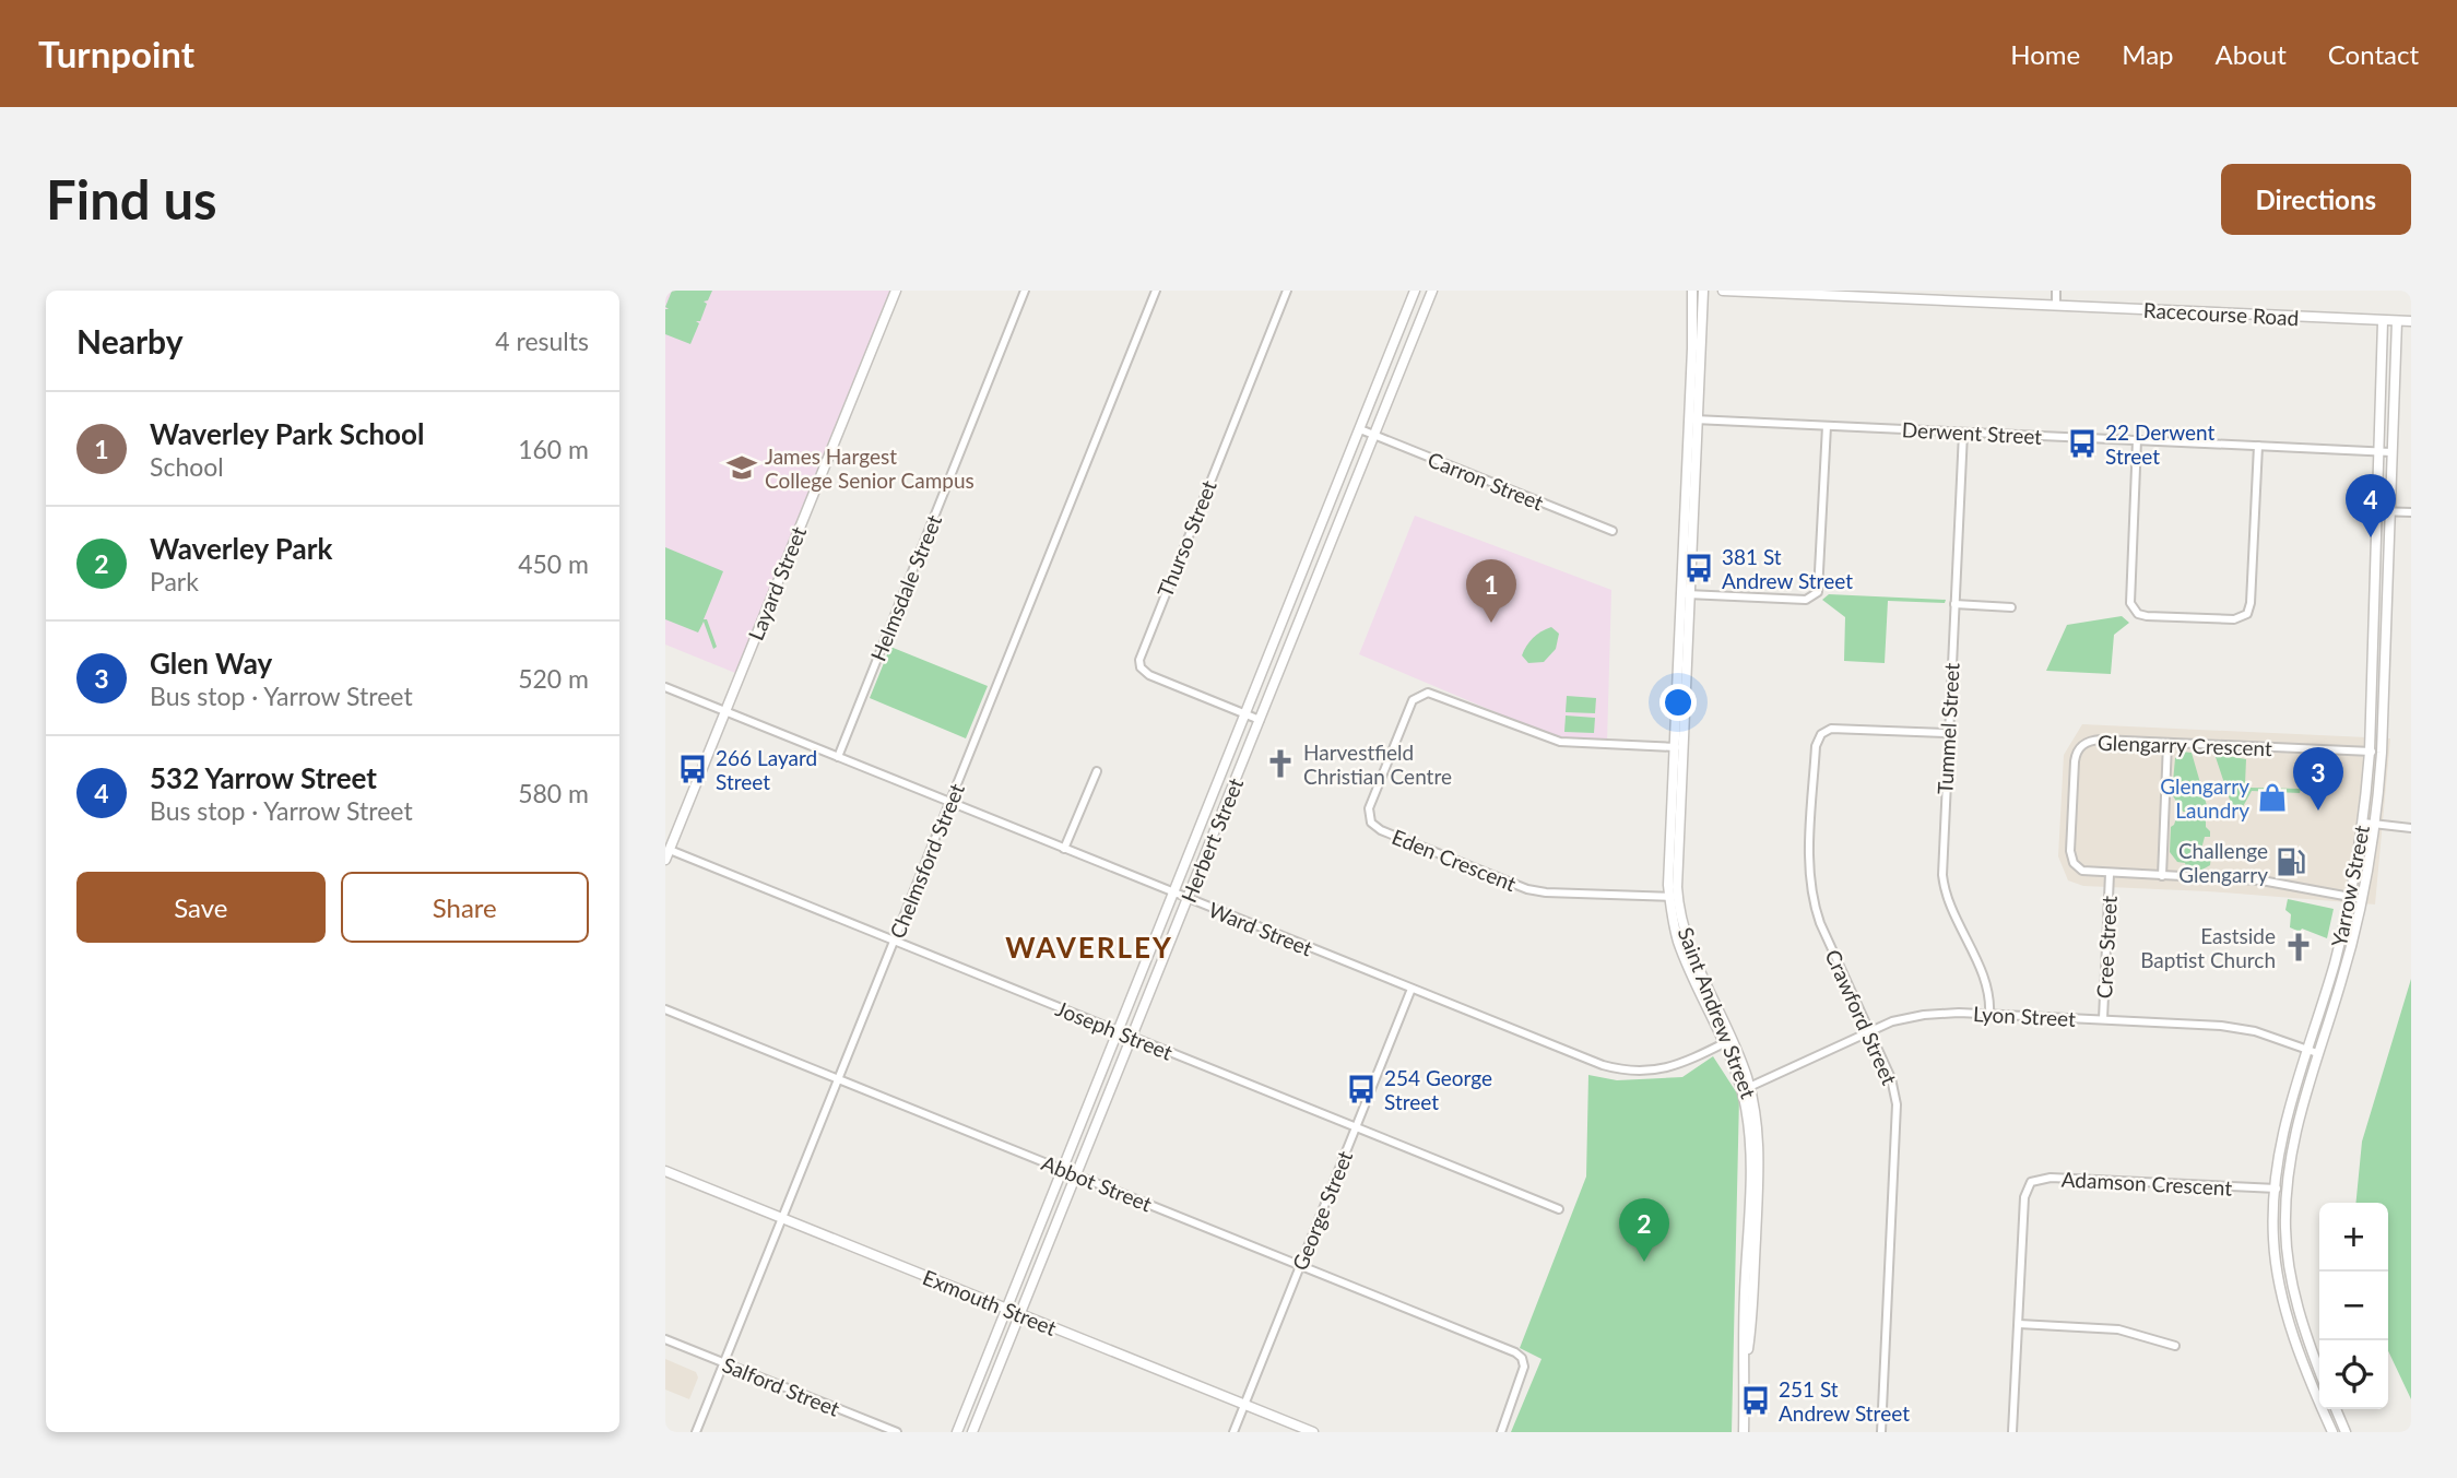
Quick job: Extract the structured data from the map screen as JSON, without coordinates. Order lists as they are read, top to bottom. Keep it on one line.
{"streets":{"street":["Racecourse Road","Derwent Street","Carron Street","Thurso Street","Layard Street","Helmsdale Street","Tummel Street","Glengarry Crescent","Herbert Street","Eden Crescent","Chelmsford Street","Yarrow Street","Ward Street","Cree Street","Saint Andrew Street","Lyon Street","Crawford Street","Joseph Street","Abbot Street","Adamson Crescent","George Street","Exmouth Street","Salford Street"]},"crossings":[["Racecourse Road","Yarrow Street"],["Derwent Street","Tummel Street"],["Derwent Street","Yarrow Street"],["Derwent Street","Saint Andrew Street"],["Carron Street","Herbert Street"],["Thurso Street","Herbert Street"],["Layard Street","Ward Street"],["Layard Street","Joseph Street"],["Helmsdale Street","Ward Street"],["Tummel Street","Lyon Street"],["Tummel Street","Crawford Street"],["Glengarry Crescent","Yarrow Street"],["Glengarry Crescent","Cree Street"],["Herbert Street","Ward Street"],["Herbert Street","Joseph Street"],["Herbert Street","Abbot Street"],["Herbert Street","Exmouth Street"],["Eden Crescent","Saint Andrew Street"],["Chelmsford Street","Ward Street"],["Chelmsford Street","Joseph Street"],["Chelmsford Street","Abbot Street"],["Chelmsford Street","Exmouth Street"],["Chelmsford Street","Salford Street"],["Yarrow Street","Lyon Street"],["Yarrow Street","Adamson Crescent"],["Ward Street","Saint Andrew Street"],["Ward Street","George Street"],["Cree Street","Lyon Street"],["Saint Andrew Street","Lyon Street"],["Lyon Street","Crawford Street"],["Joseph Street","George Street"],["Abbot Street","George Street"],["George Street","Exmouth Street"]],"districts":["WAVERLEY"],"places":{"bus stop":["22 Derwent Street","381 St Andrew Street","266 Layard Street","254 George Street","251 St Andrew Street"],"school or university":["James Hargest College Senior Campus"],"church":["Harvestfield Christian Centre","Eastside Baptist Church"],"shop":["Glengarry Laundry"],"fuel station":["Challenge Glengarry"]},"page":{"header":"Turnpoint","nav":["Home","Map","About","Contact"],"buttons":["Directions",["Save","Share"]],"title":"Find us","heading":["Nearby","4 results"],"list":[{"mark":"1","name":"Waverley Park School","note":"School","value":"160 m"},{"mark":"2","name":"Waverley Park","note":"Park","value":"450 m"},{"mark":"3","name":"Glen Way","note":"Bus stop · Yarrow Street","value":"520 m"},{"mark":"4","name":"532 Yarrow Street","note":"Bus stop · Yarrow Street","value":"580 m"}],"pins":["4","1","3","2"],"map_buttons":["+","−"]}}
